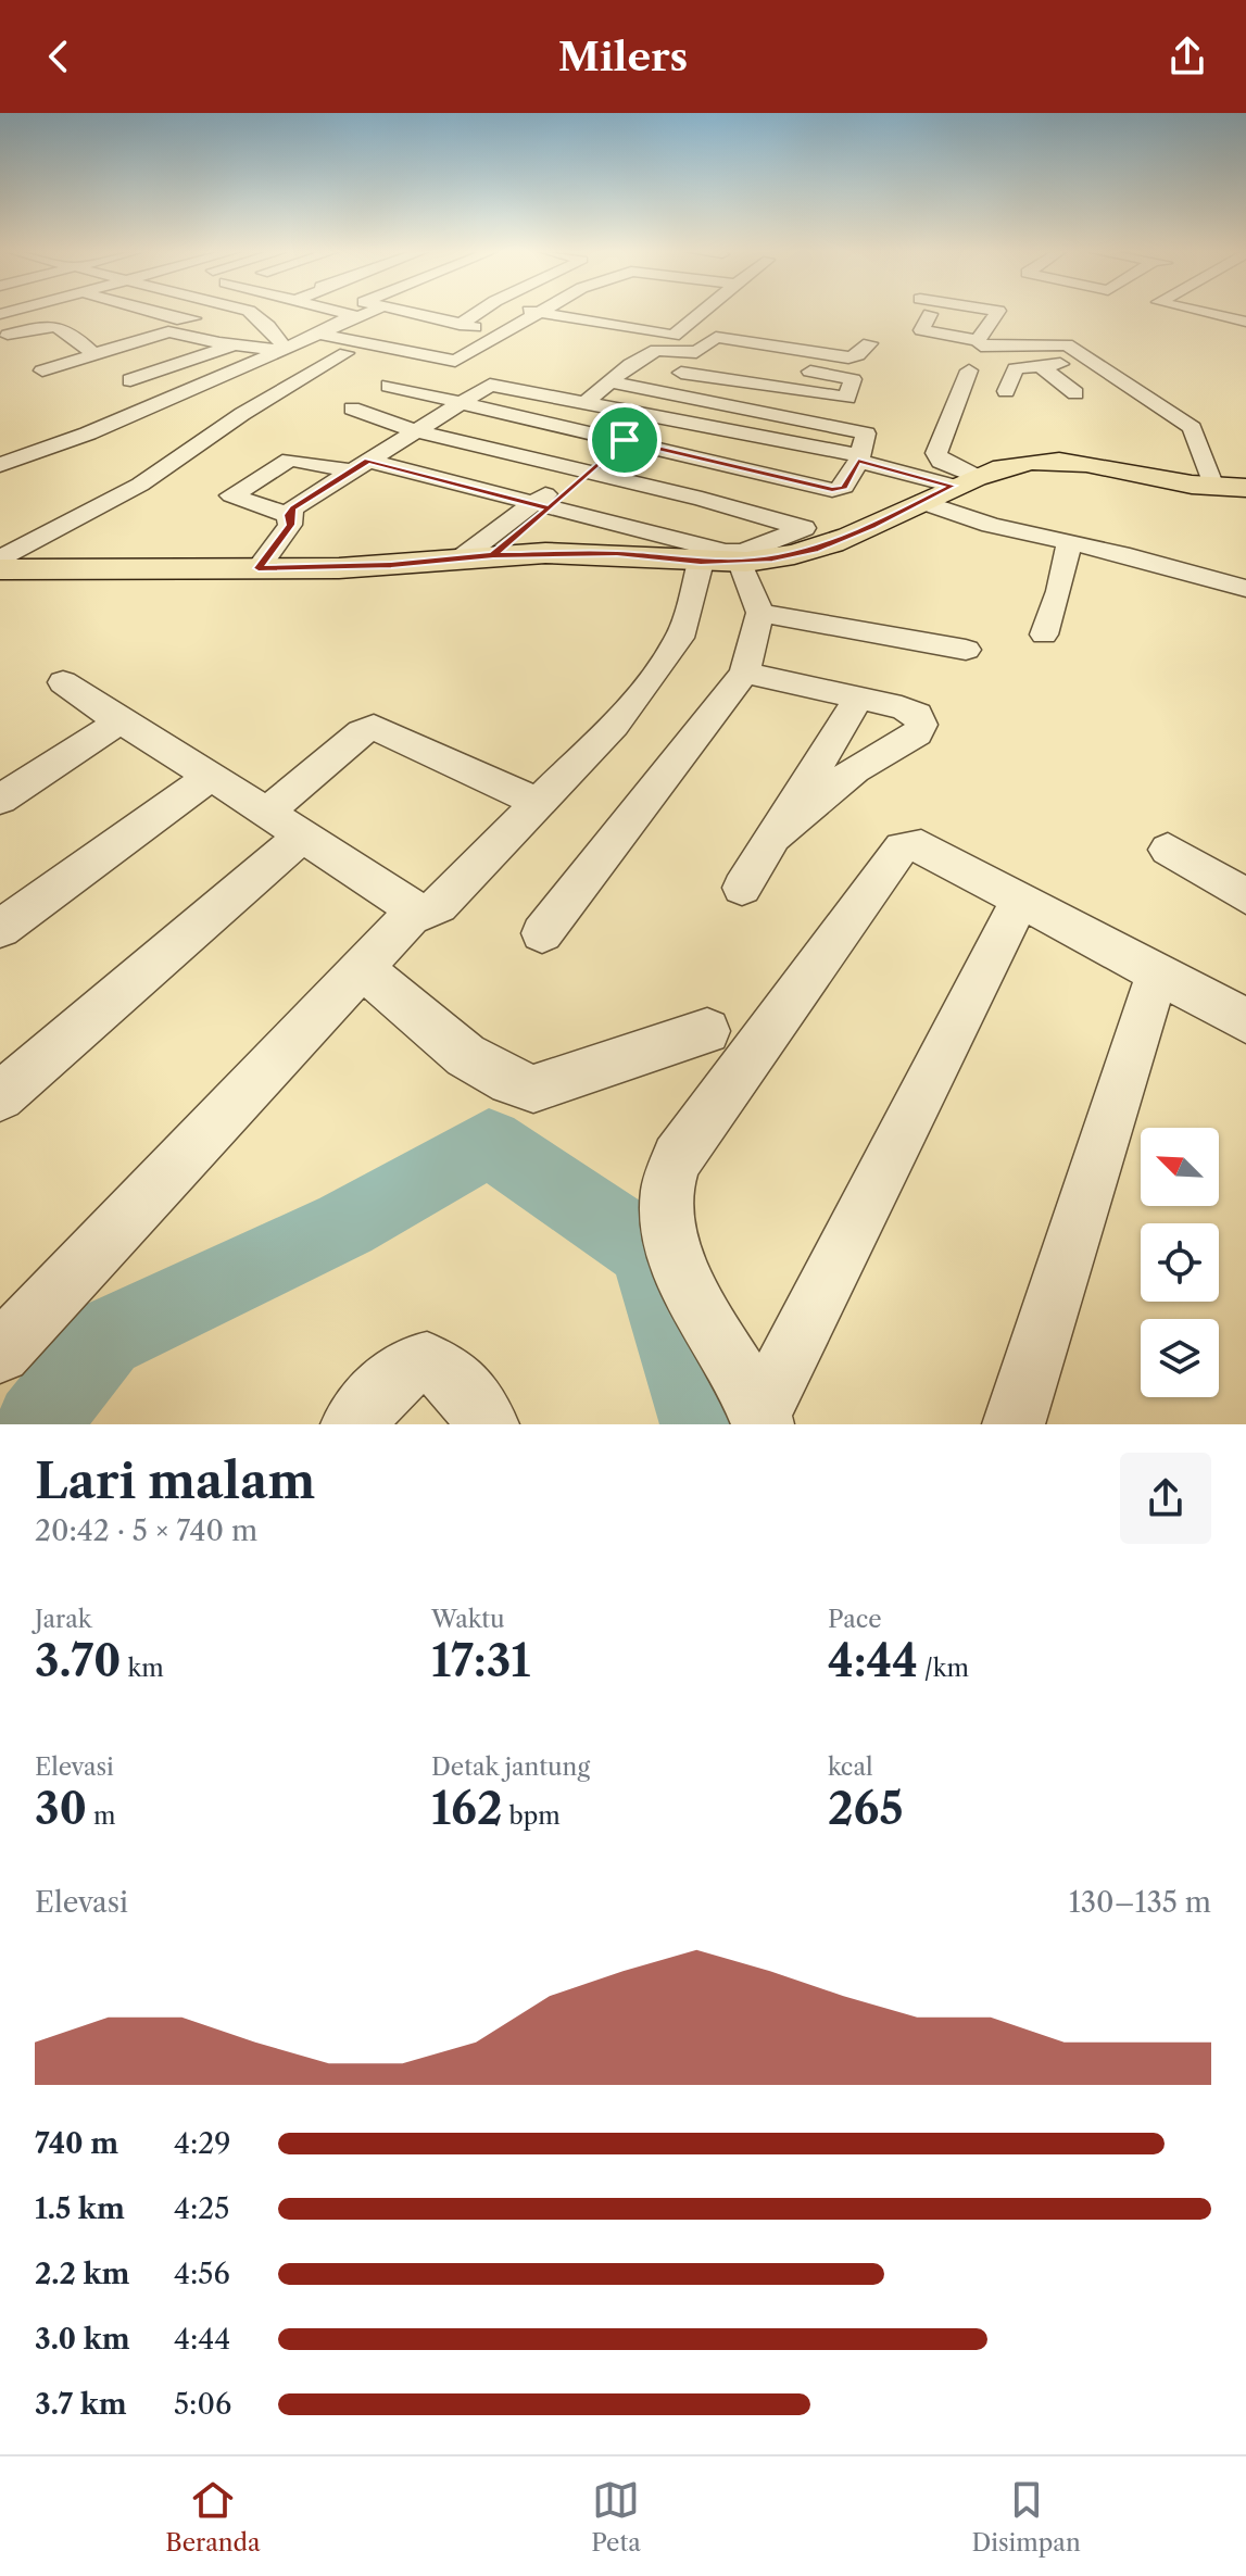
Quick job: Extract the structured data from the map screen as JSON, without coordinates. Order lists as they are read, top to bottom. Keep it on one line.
{"north":"top left","page":{"header":"Milers","heading":["Lari malam","20:42 · 5 × 740 m"],"stats":[["Jarak","3.70 km"],["Waktu","17:31"],["Pace","4:44 /km"],["Elevasi","30 m"],["Detak jantung","162 bpm"],["kcal","265"]],"chart":["Elevasi","130–135 m"],"list":[{"name":"740 m","note":"4:29"},{"name":"1.5 km","note":"4:25"},{"name":"2.2 km","note":"4:56"},{"name":"3.0 km","note":"4:44"},{"name":"3.7 km","note":"5:06"}],"tabs":["Beranda","Peta","Disimpan"]}}
